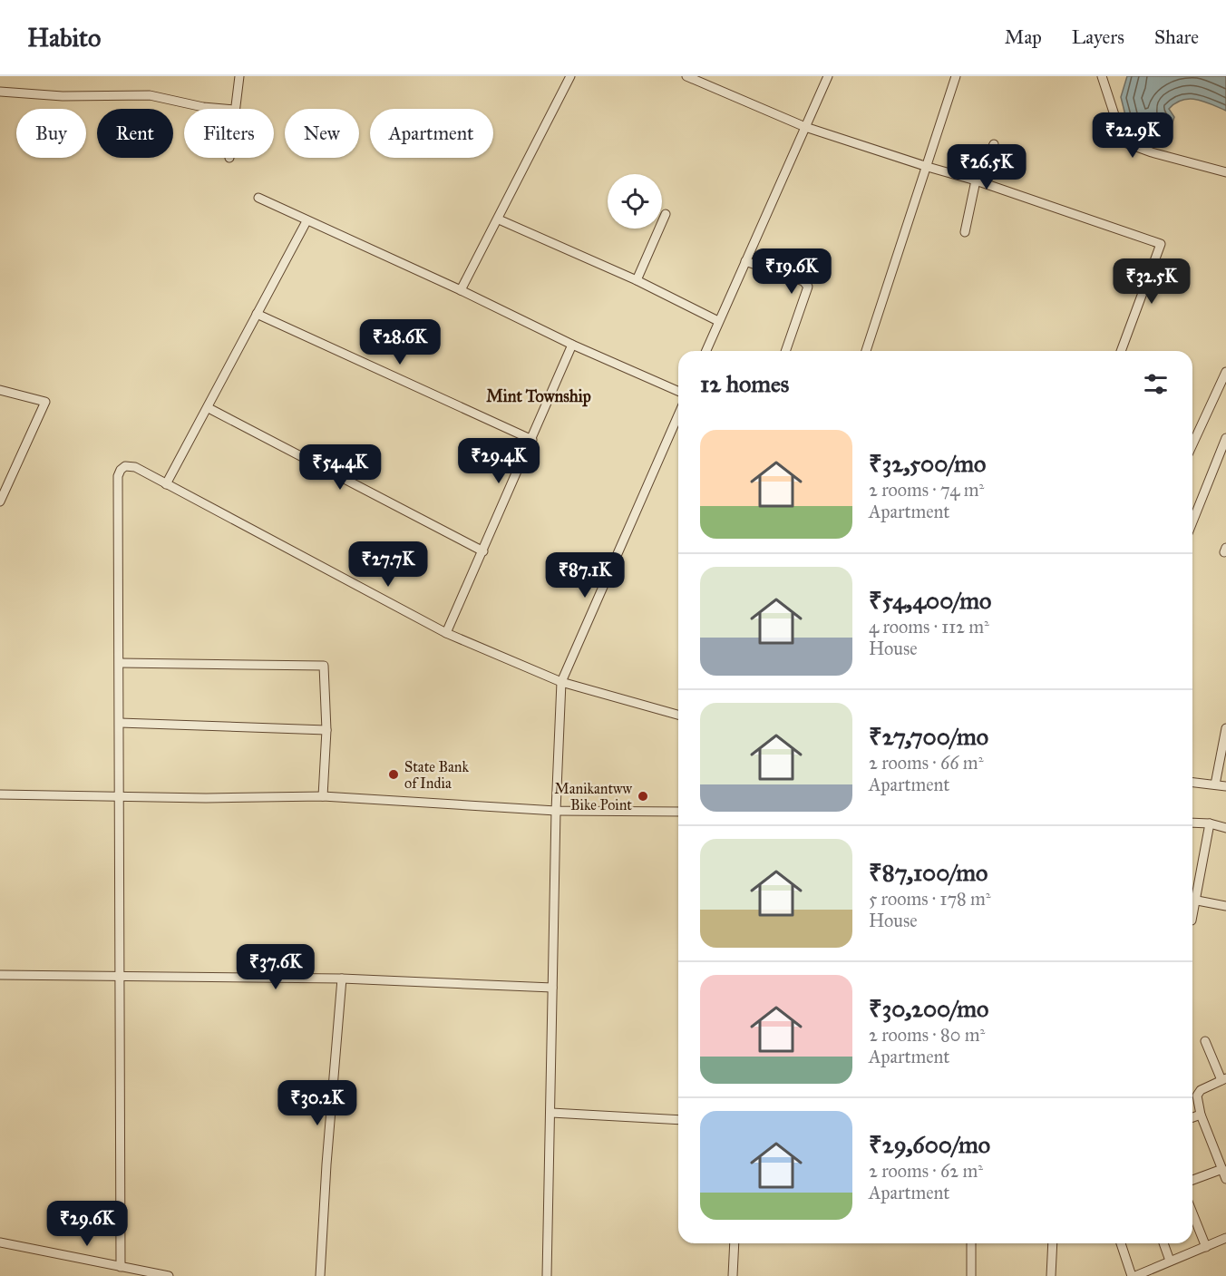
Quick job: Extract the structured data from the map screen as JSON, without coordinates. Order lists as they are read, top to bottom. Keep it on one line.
{"districts":["Mint Township"],"places":["State Bank of India","Manikantww Bike Point"],"page":{"header":"Habito","nav":["Map","Layers","Share"],"chip":["Buy","Rent","Filters","New","Apartment"],"price":["₹22.9K","₹26.5K","₹19.6K","₹32.5K","₹28.6K","₹29.4K","₹54.4K","₹27.7K","₹87.1K","₹37.6K","₹30.2K","₹29.6K"],"heading":"12 homes","list":[{"name":"₹32,500/mo","note":"2 rooms · 74 m² · Apartment"},{"name":"₹54,400/mo","note":"4 rooms · 112 m² · House"},{"name":"₹27,700/mo","note":"2 rooms · 66 m² · Apartment"},{"name":"₹87,100/mo","note":"5 rooms · 178 m² · House"},{"name":"₹30,200/mo","note":"2 rooms · 80 m² · Apartment"},{"name":"₹29,600/mo","note":"2 rooms · 62 m² · Apartment"}]}}
